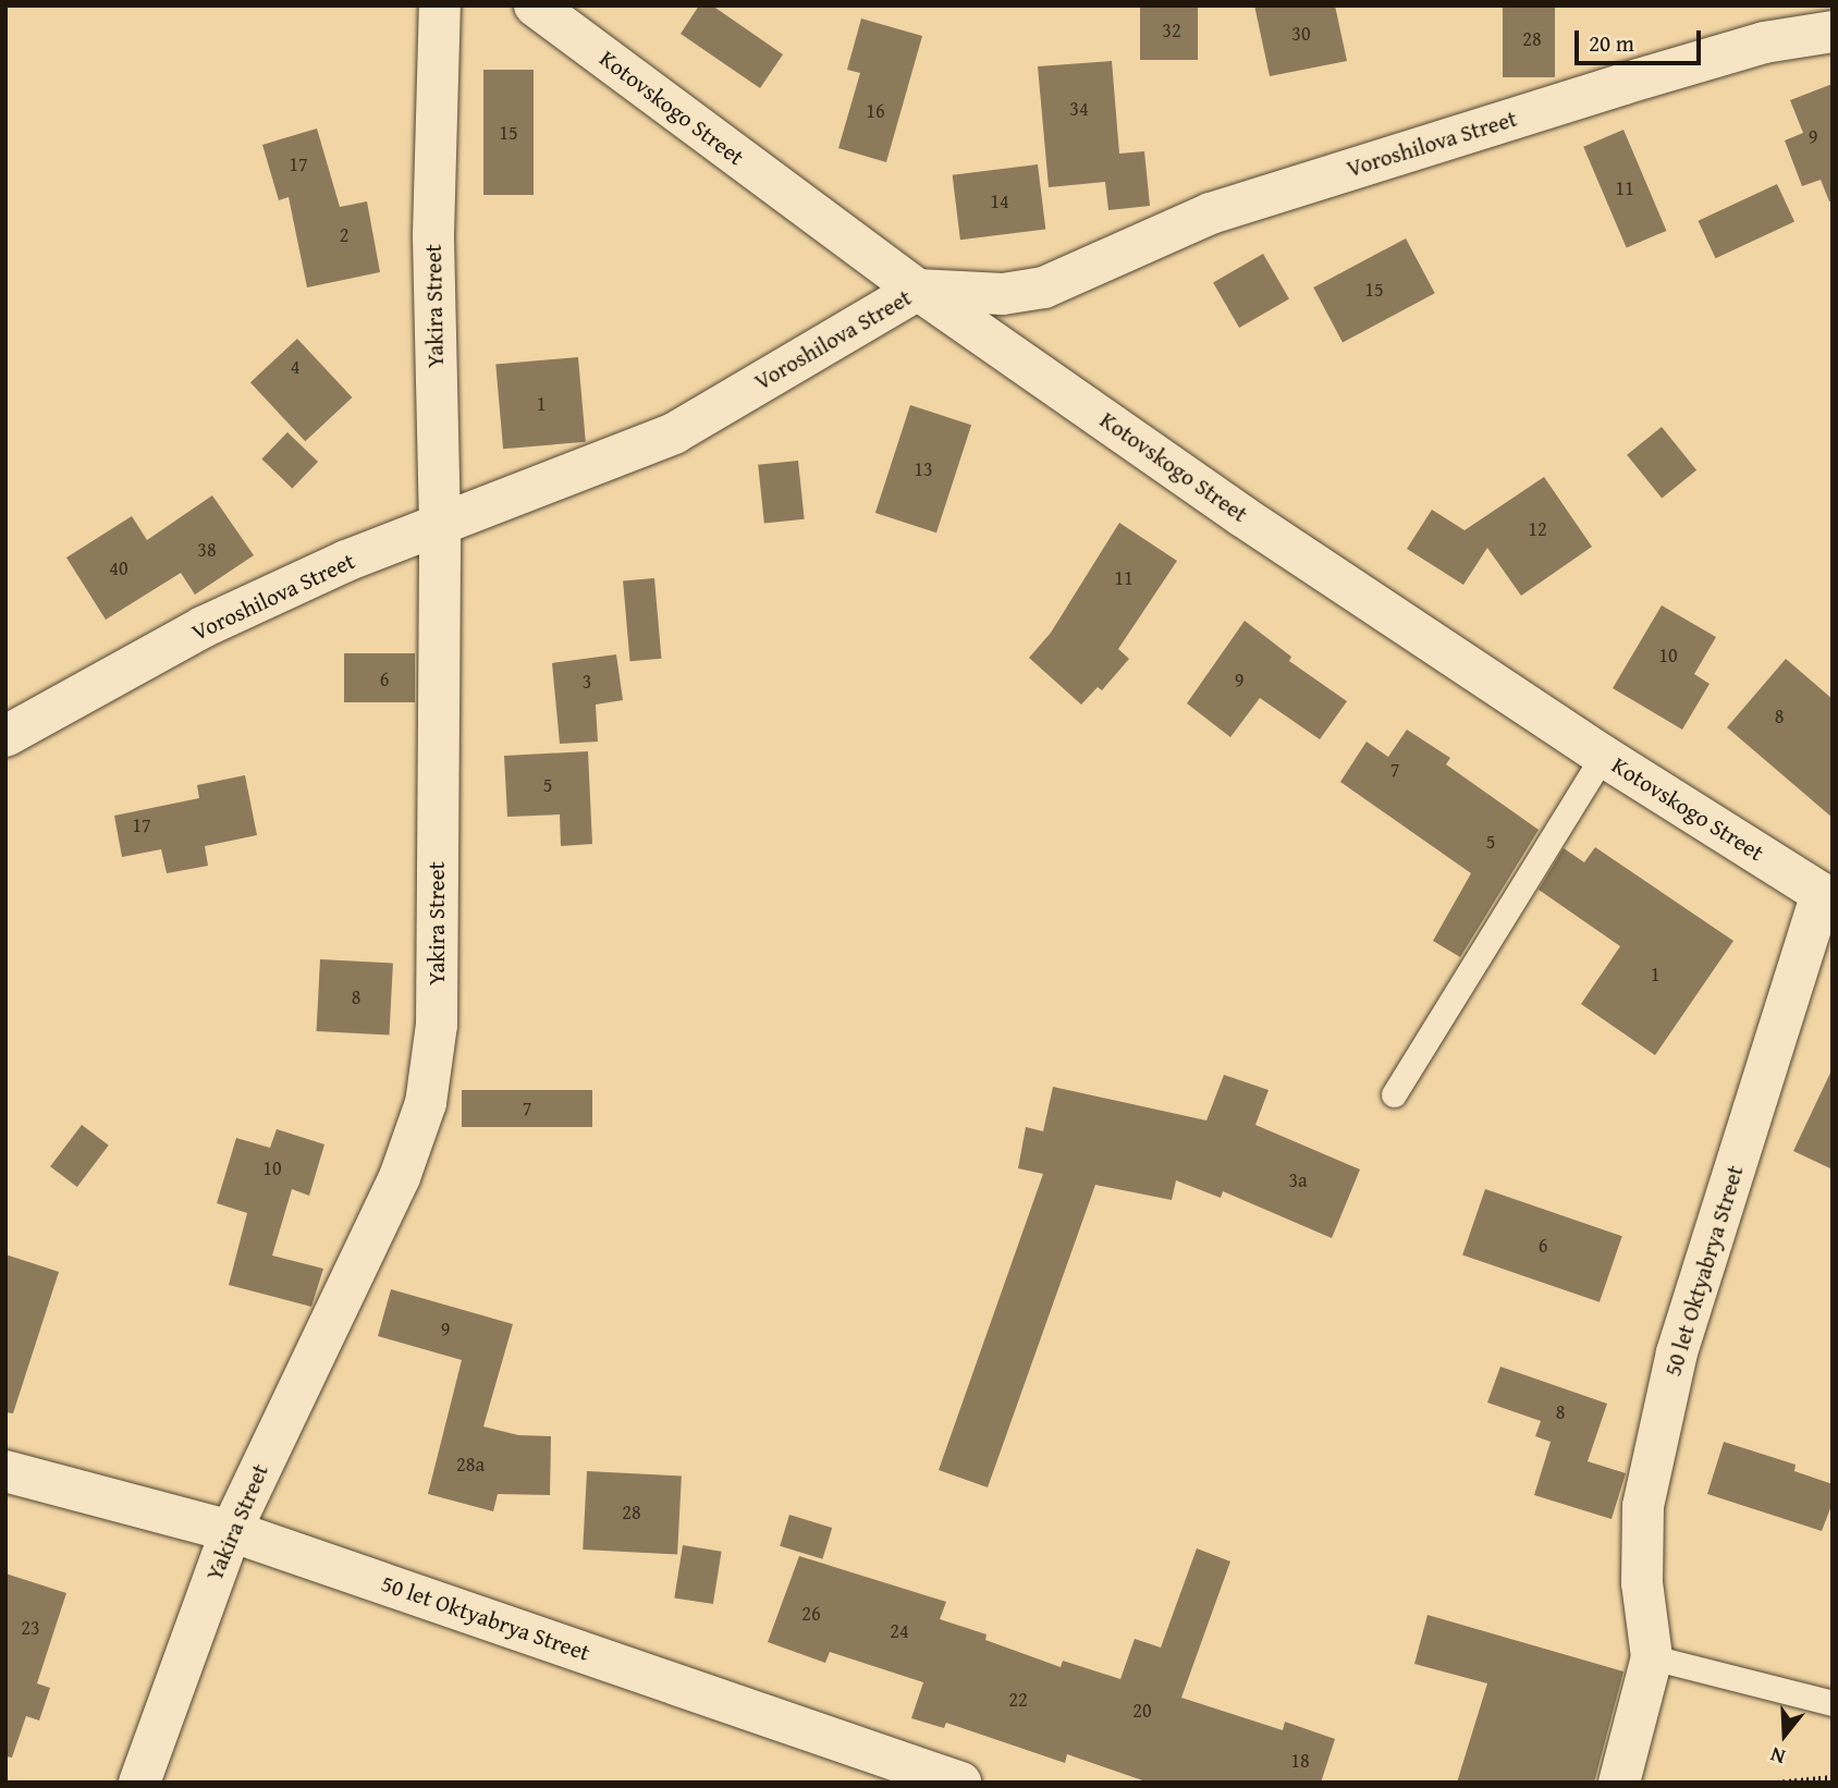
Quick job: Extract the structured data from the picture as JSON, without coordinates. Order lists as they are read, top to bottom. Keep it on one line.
{"streets":{"street":["Kotovskogo Street","Voroshilova Street","Yakira Street","50 let Oktyabrya Street"]},"crossings":[["Kotovskogo Street","Voroshilova Street"],["Kotovskogo Street","50 let Oktyabrya Street"],["Voroshilova Street","Yakira Street"],["Yakira Street","50 let Oktyabrya Street"]],"house_numbers":["32","30","28","34","16","15","9","17","11","14","2","15","4","1","13","12","38","40","11","10","6","9","3","8","7","5","17","5","1","8","7","10","3а","6","9","8","28а","28","26","23","24","22","20","18"],"scale_bar":"20 m","north":"bottom"}
